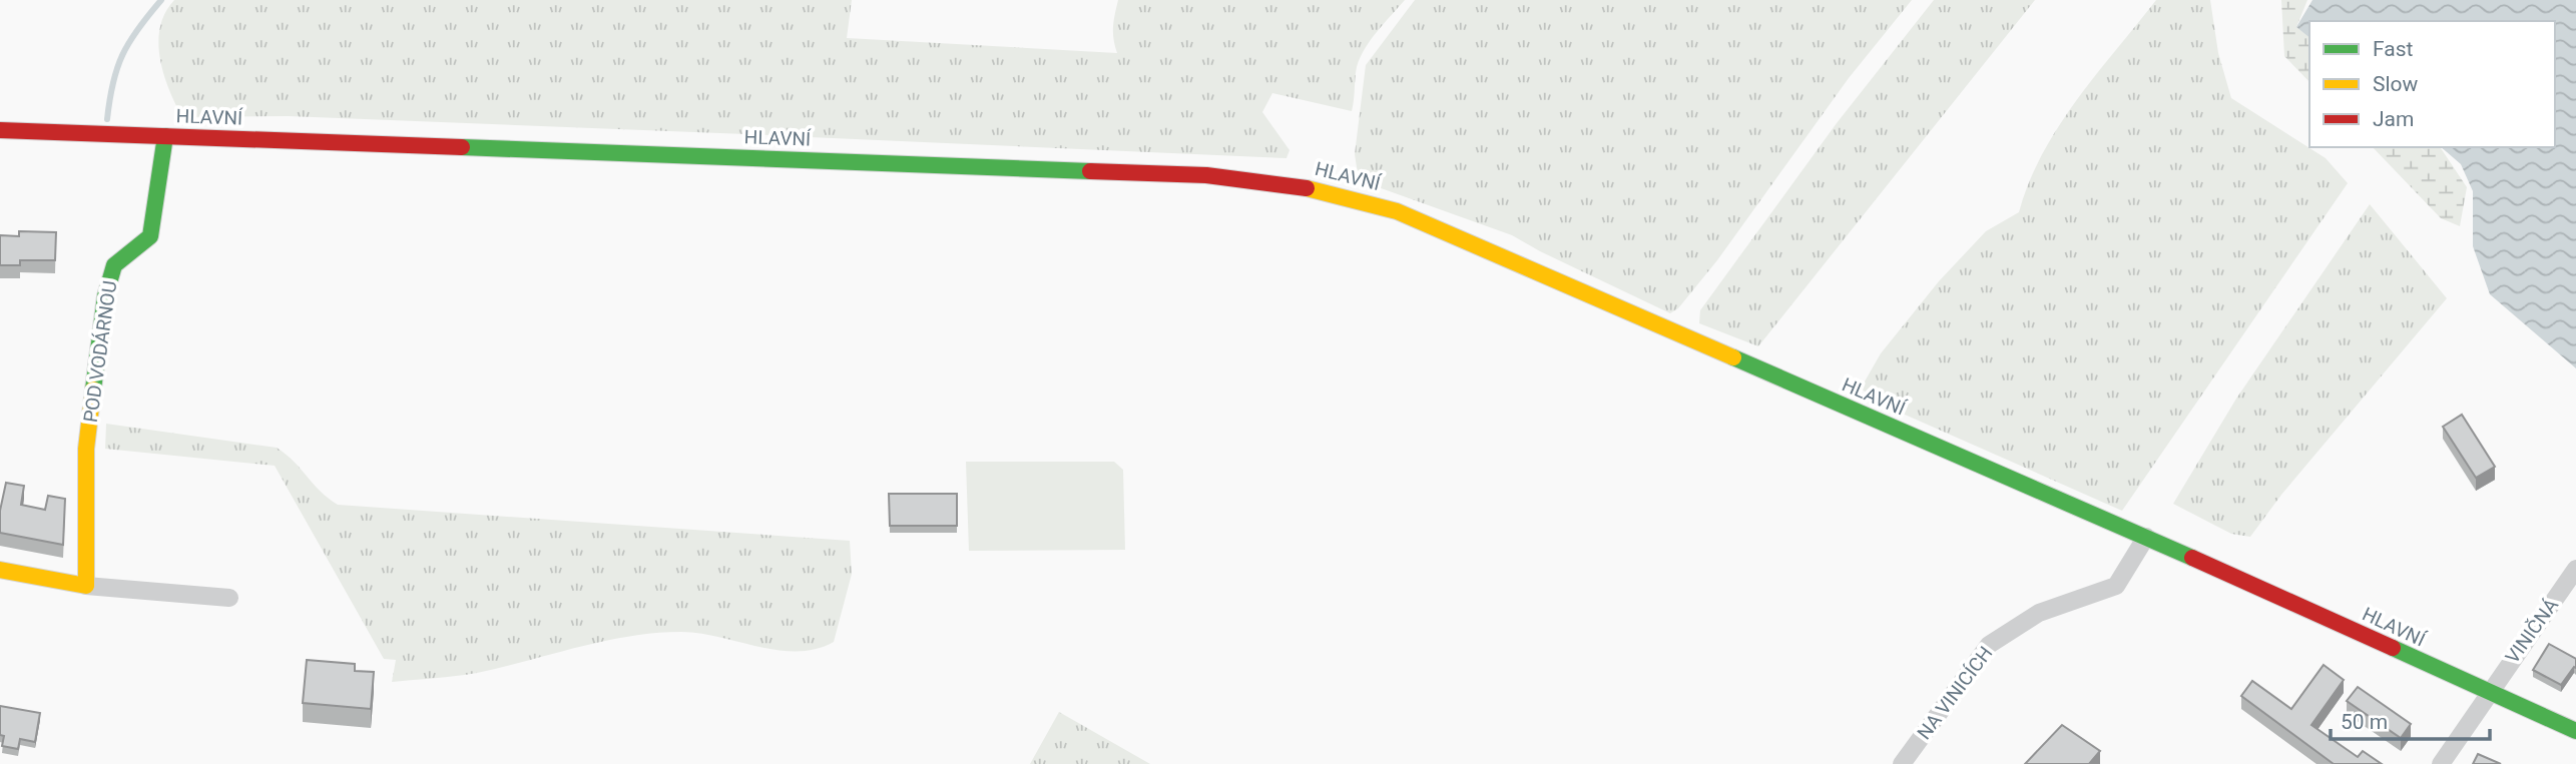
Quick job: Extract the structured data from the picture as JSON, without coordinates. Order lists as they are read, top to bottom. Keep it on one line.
{"streets":{"street":["HLAVNÍ","POD VODÁRNOU","VINIČNÁ","NA VINICÍCH"]},"crossings":[["HLAVNÍ","POD VODÁRNOU"],["HLAVNÍ","VINIČNÁ"],["HLAVNÍ","NA VINICÍCH"]],"legend":["Fast","Slow","Jam"],"scale_bar":"50 m"}
